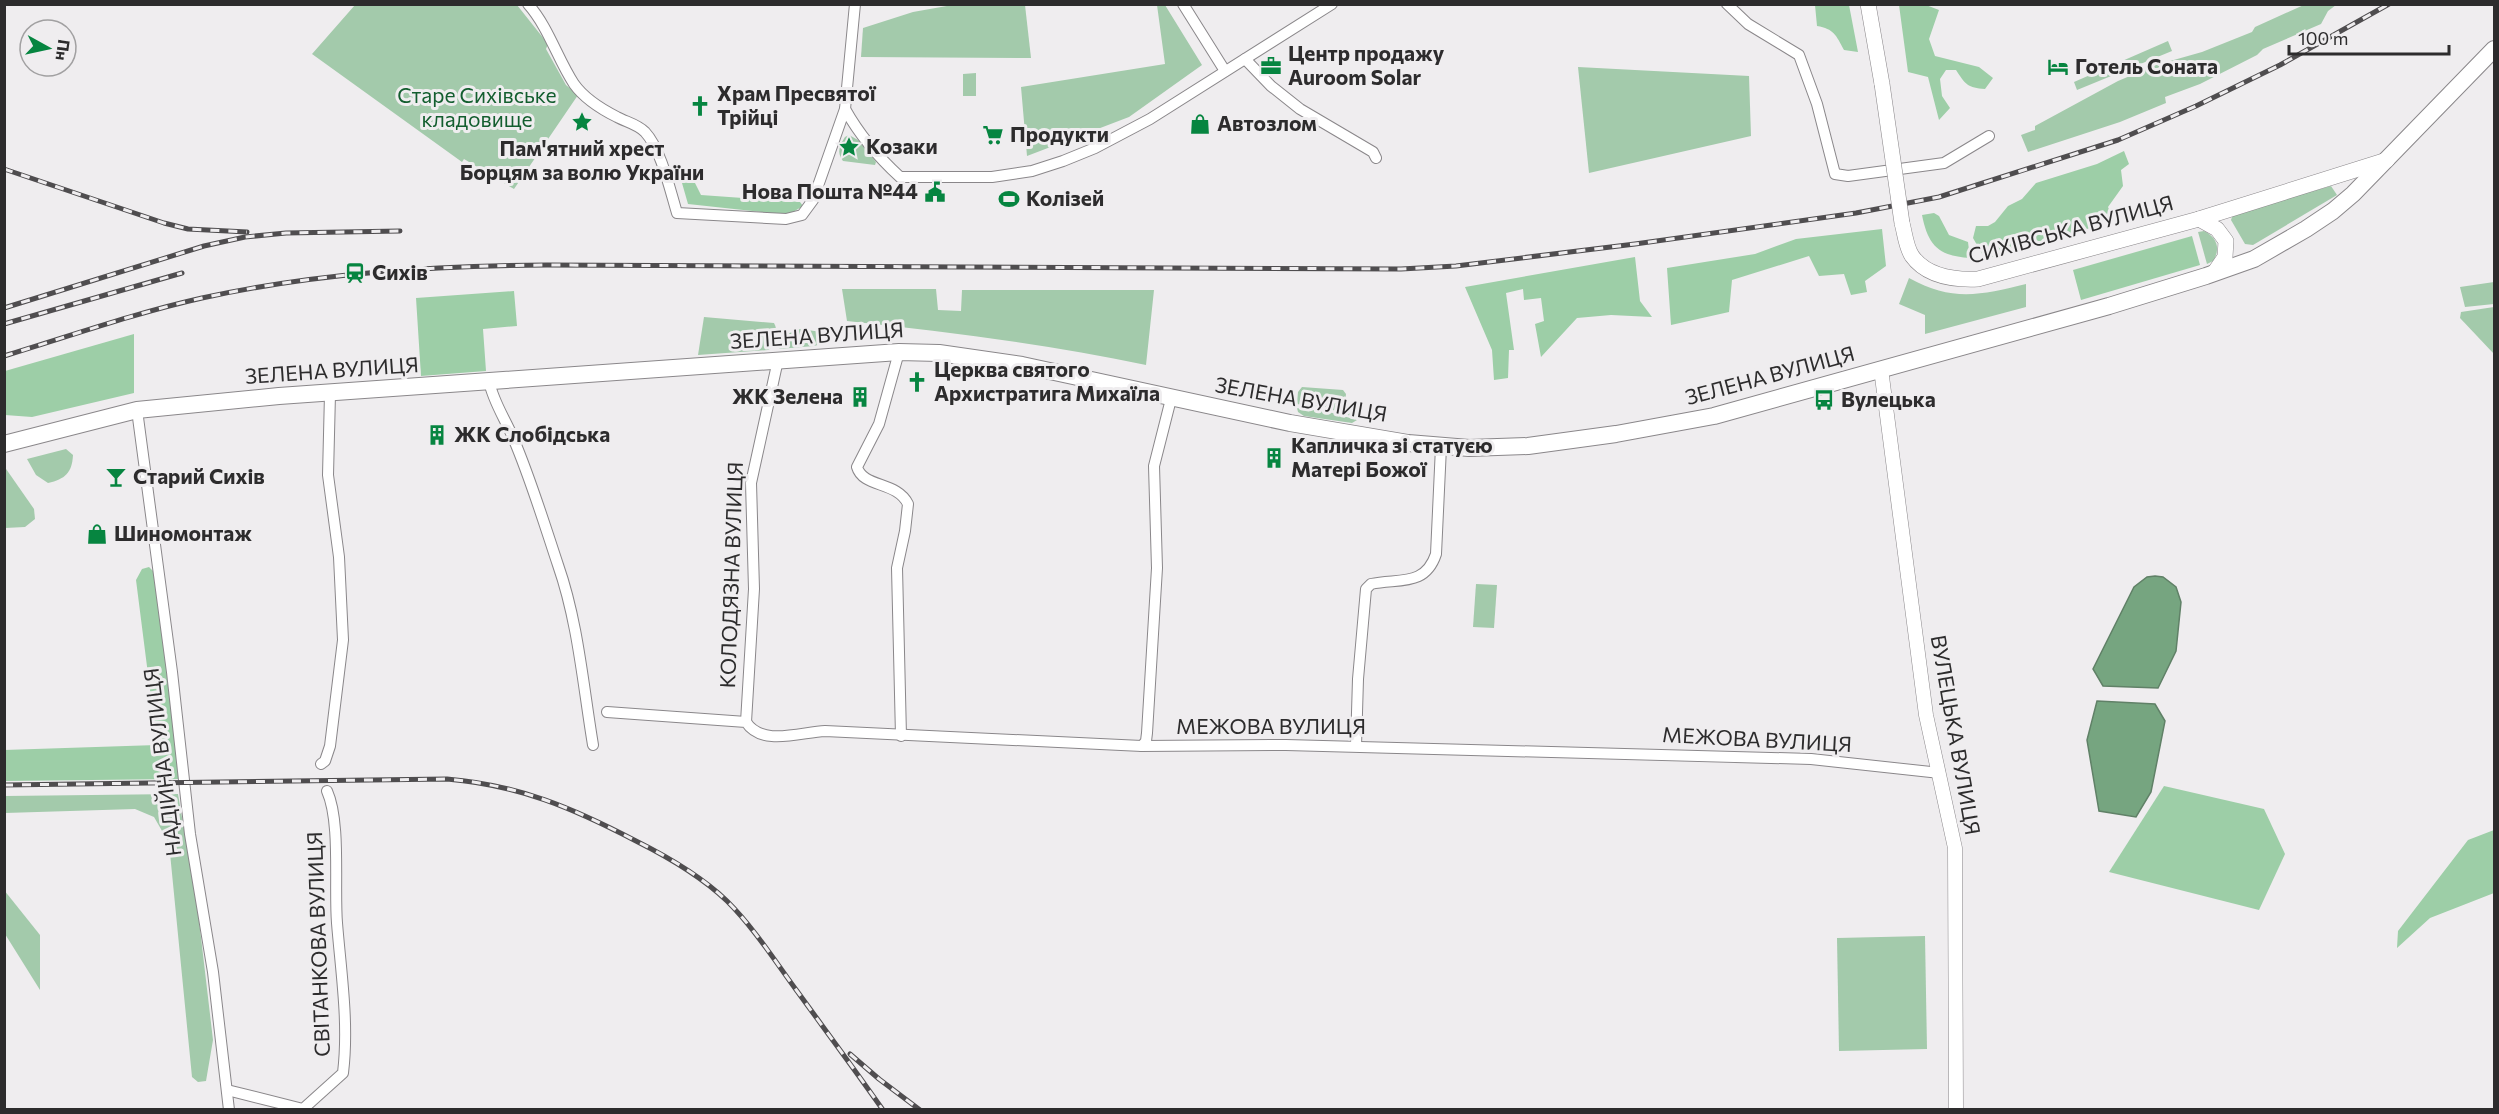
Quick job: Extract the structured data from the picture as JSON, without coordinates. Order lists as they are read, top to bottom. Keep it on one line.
{"streets":{"main road":["СИХІВСЬКА ВУЛИЦЯ","ЗЕЛЕНА ВУЛИЦЯ"],"street":["КОЛОДЯЗНА ВУЛИЦЯ","МЕЖОВА ВУЛИЦЯ","ВУЛЕЦЬКА ВУЛИЦЯ","НАДІЙНА ВУЛИЦЯ","СВІТАНКОВА ВУЛИЦЯ"]},"crossings":[["СИХІВСЬКА ВУЛИЦЯ","ЗЕЛЕНА ВУЛИЦЯ"],["ЗЕЛЕНА ВУЛИЦЯ","КОЛОДЯЗНА ВУЛИЦЯ"],["ЗЕЛЕНА ВУЛИЦЯ","ВУЛЕЦЬКА ВУЛИЦЯ"],["ЗЕЛЕНА ВУЛИЦЯ","НАДІЙНА ВУЛИЦЯ"],["КОЛОДЯЗНА ВУЛИЦЯ","МЕЖОВА ВУЛИЦЯ"],["МЕЖОВА ВУЛИЦЯ","ВУЛЕЦЬКА ВУЛИЦЯ"],["НАДІЙНА ВУЛИЦЯ","СВІТАНКОВА ВУЛИЦЯ"]],"parks":["Старе Сихівське кладовище"],"places":{"office":["Центр продажу Auroom Solar"],"hotel":["Готель Соната"],"church":["Храм Пресвятої Трійці","Церква святого Архистратига Михаїла"],"place":["Пам'ятний хрест Борцям за волю України","Козаки"],"shop":["Автозлом","Шиномонтаж"],"supermarket":["Продукти"],"public building":["Нова Пошта №44"],"sports":["Колізей"],"station":["Сихів"],"building":["ЖК Зелена","ЖК Слобідська","Капличка зі статуєю Матері Божої"],"bus stop":["Вулецька"],"bar":["Старий Сихів"]},"scale_bar":"100 m","north":"right"}
